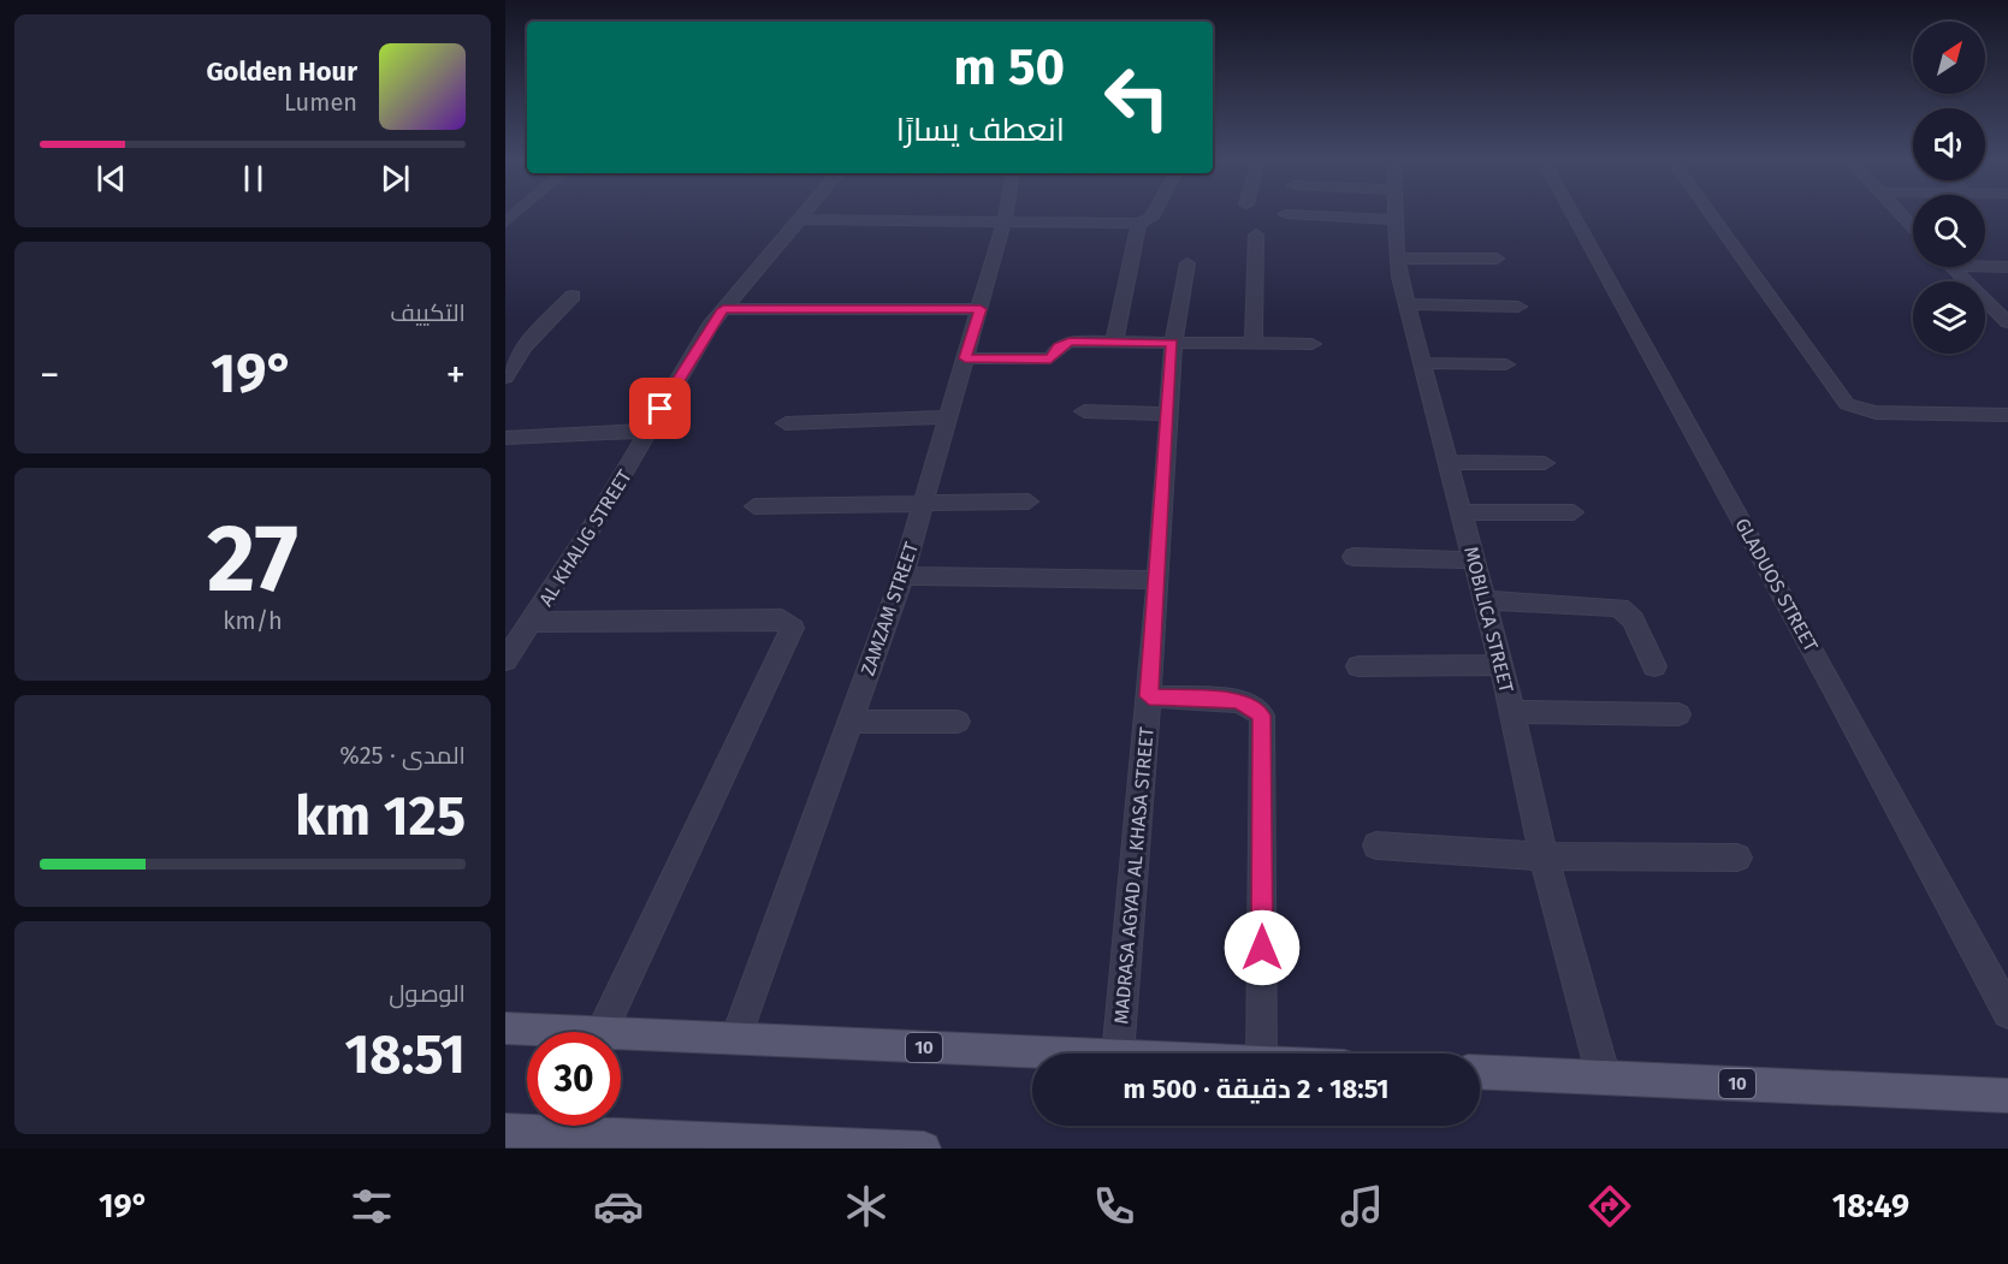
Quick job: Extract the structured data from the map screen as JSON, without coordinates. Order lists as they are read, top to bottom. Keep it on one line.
{"streets":{"main road":["10"],"street":["AL KHALIG STREET","GLADUOS STREET","ZAMZAM STREET","MOBILICA STREET","MADRASA AGYAD AL KHASA STREET"]},"crossings":[["ZAMZAM STREET","10"],["MOBILICA STREET","10"]],"north":"top right","page":{"turn":["50 m","انعطف يسارًا"],"song":["Golden Hour","Lumen"],"tile":["التكييف",["27","km/h"],["المدى · 25%","125 km"],["الوصول","18:51"]],"heat":["−","19°","+"],"limit":"30","trip":"18:51 · 2 دقيقة · 500 m","tabs":["18:49","19°"]}}
